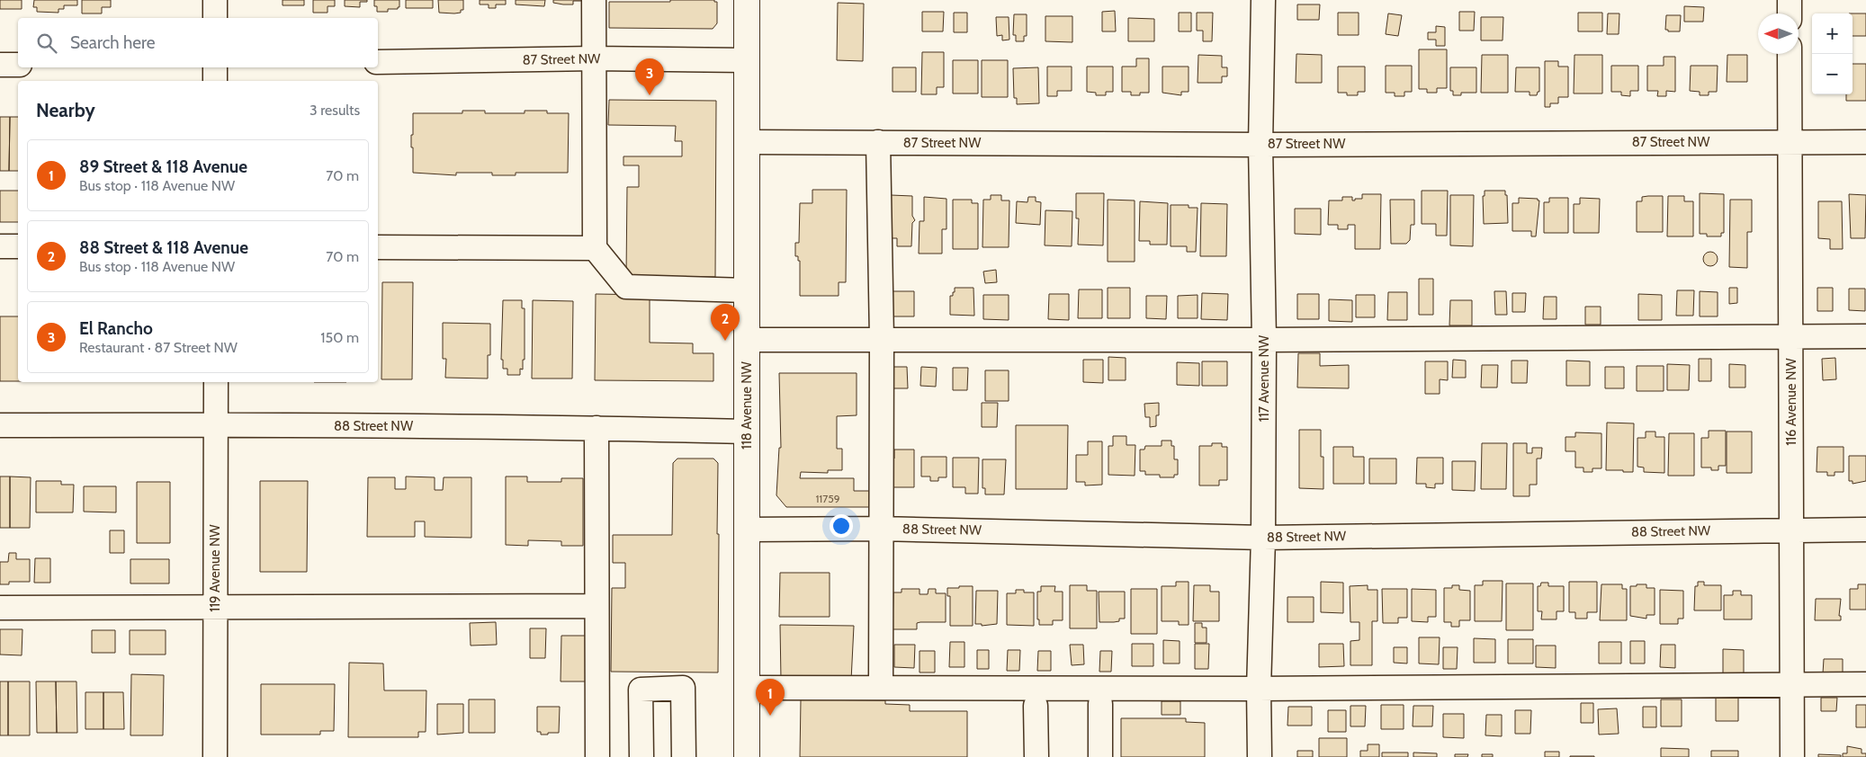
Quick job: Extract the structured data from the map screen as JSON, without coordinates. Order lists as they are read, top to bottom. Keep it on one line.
{"streets":{"main road":["118 Avenue NW"],"street":["87 Street NW","117 Avenue NW","116 Avenue NW","88 Street NW","119 Avenue NW"]},"crossings":[["87 Street NW","117 Avenue NW"],["87 Street NW","116 Avenue NW"],["87 Street NW","118 Avenue NW"],["117 Avenue NW","88 Street NW"],["116 Avenue NW","88 Street NW"],["118 Avenue NW","88 Street NW"],["88 Street NW","119 Avenue NW"]],"house_numbers":["11759"],"north":"left","page":{"map_buttons":["+","−"],"search":"Search here","pins":["3","2","1"],"heading":["Nearby","3 results"],"list":[{"mark":"1","name":"89 Street & 118 Avenue","note":"Bus stop · 118 Avenue NW","value":"70 m"},{"mark":"2","name":"88 Street & 118 Avenue","note":"Bus stop · 118 Avenue NW","value":"70 m"},{"mark":"3","name":"El Rancho","note":"Restaurant · 87 Street NW","value":"150 m"}]}}
